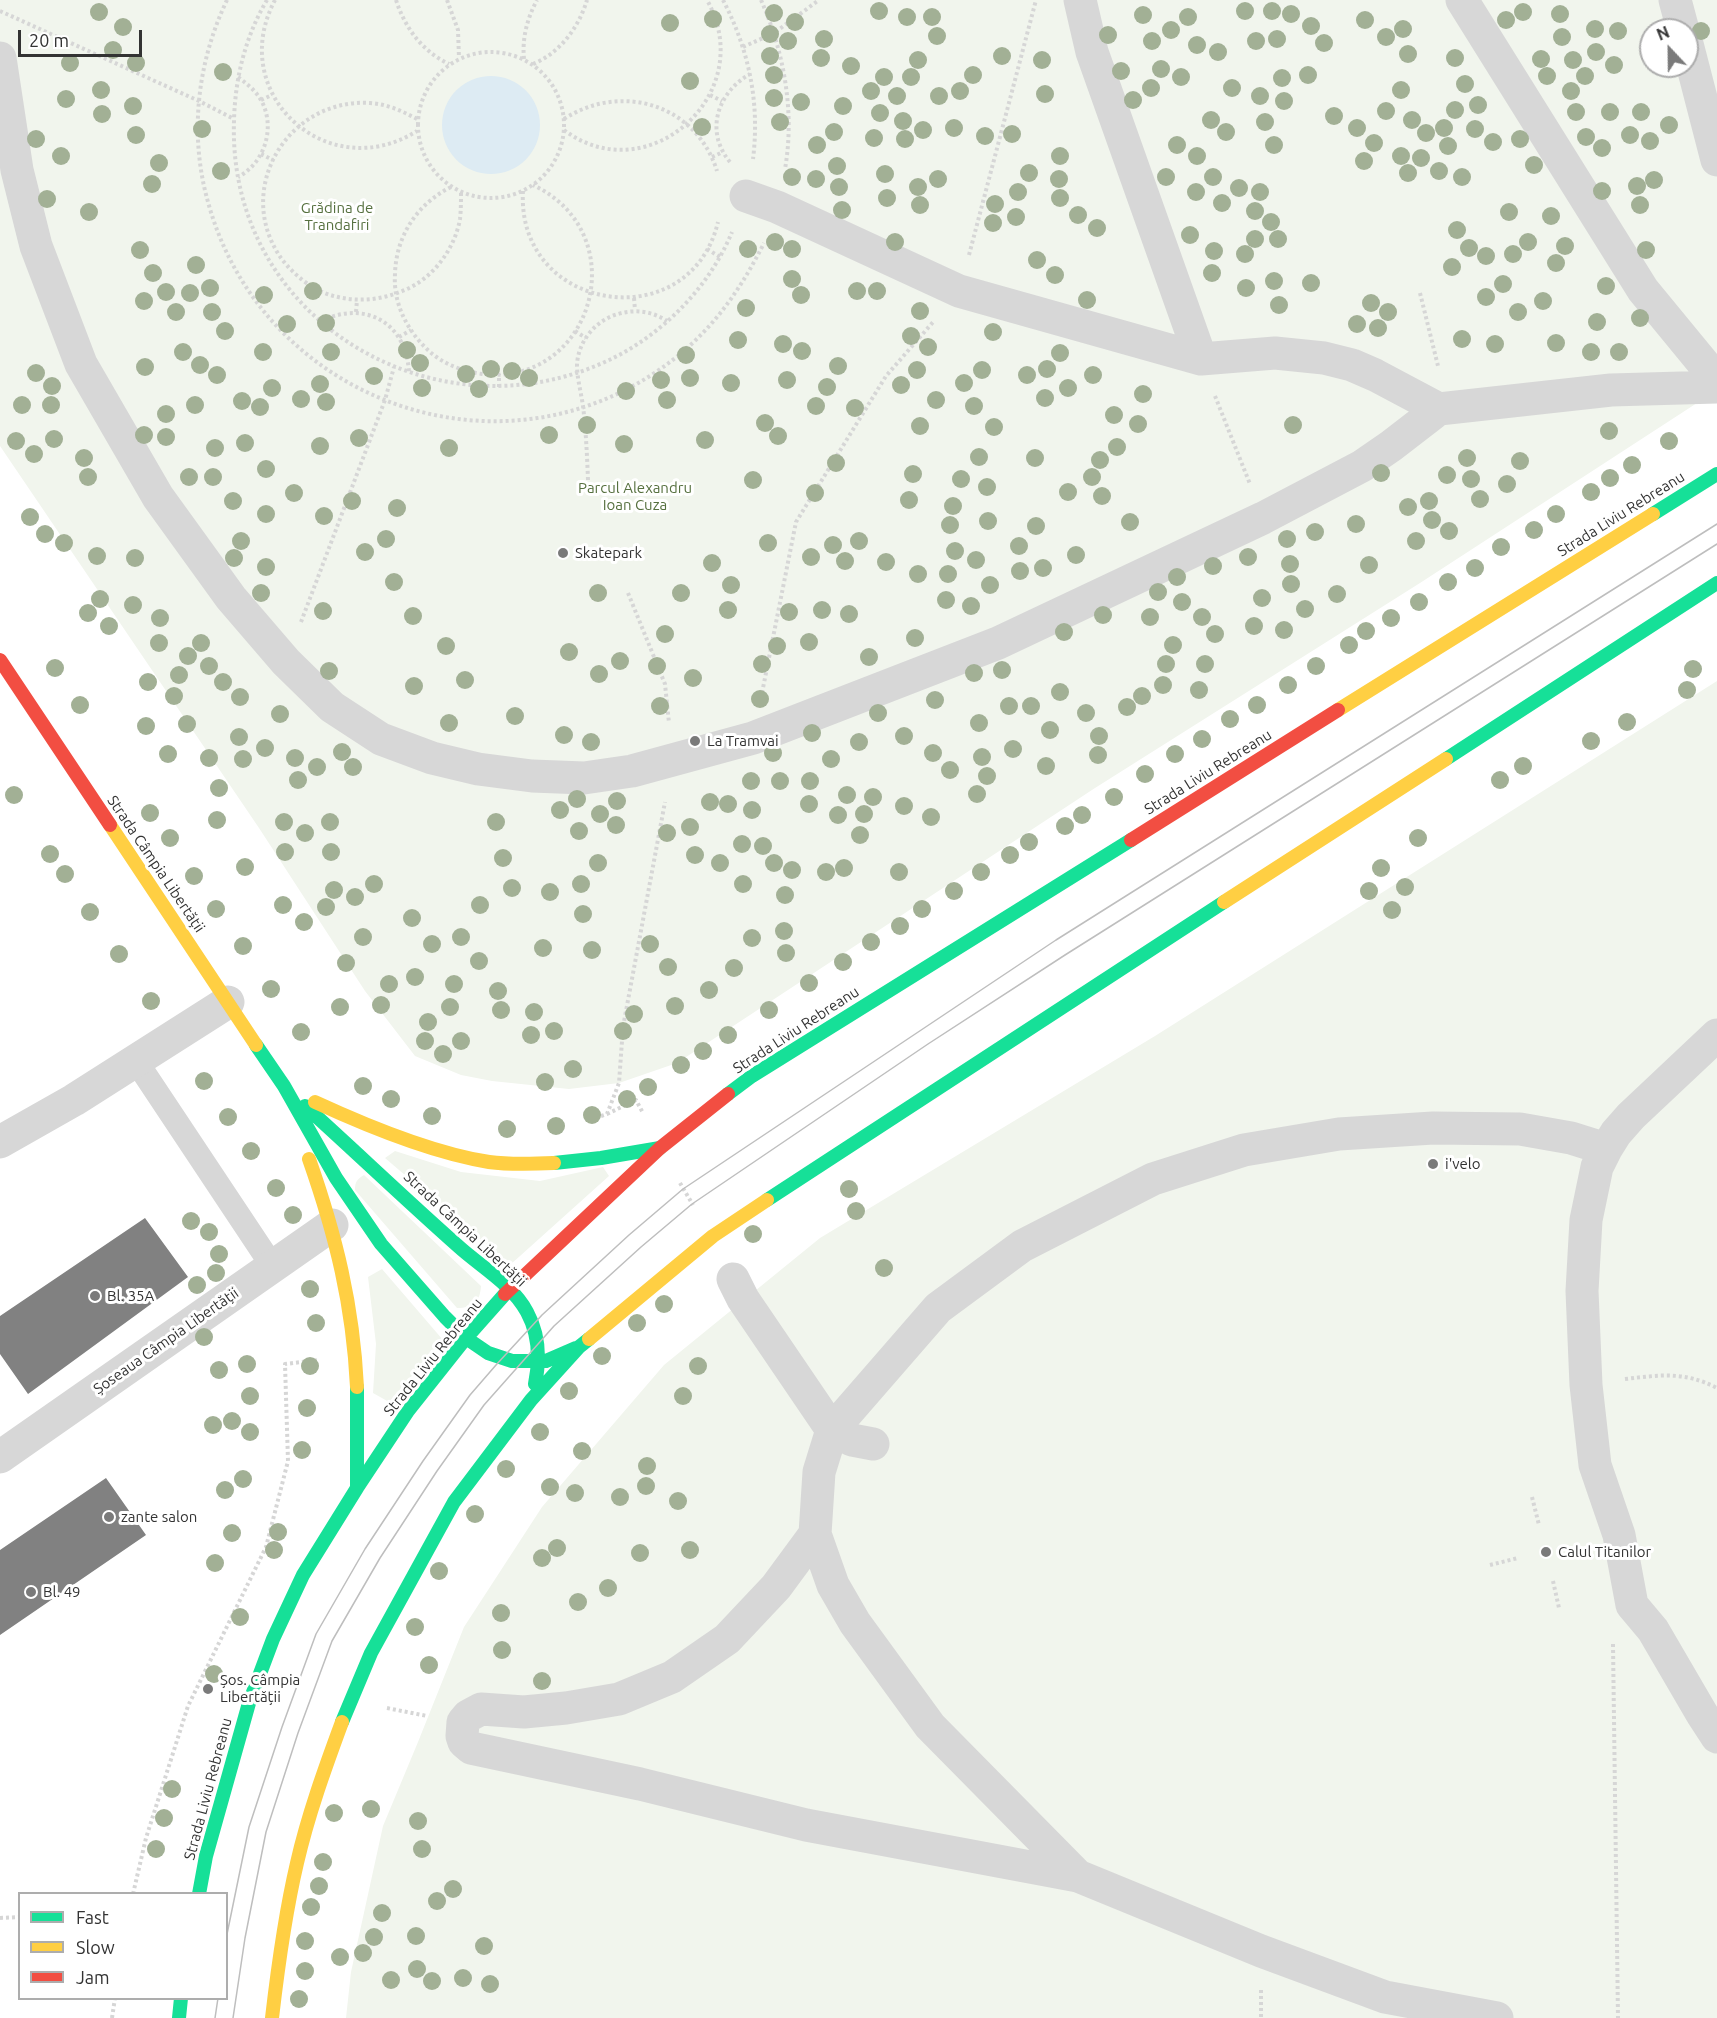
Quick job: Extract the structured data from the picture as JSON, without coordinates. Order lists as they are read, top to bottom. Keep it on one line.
{"streets":{"main road":["Strada Liviu Rebreanu","Strada Câmpia Libertății"],"street":["Șoseaua Câmpia Libertății"]},"crossings":[["Strada Liviu Rebreanu","Strada Câmpia Libertății"]],"parks":["Grădina de Trandafiri","Parcul Alexandru Ioan Cuza"],"places":["Skatepark","La Tramvai","i'velo","Bl. 35A","zante salon","Calul Titanilor","Bl. 49","Șos. Câmpia Libertății"],"legend":["Fast","Slow","Jam"],"scale_bar":"20 m","north":"top"}
